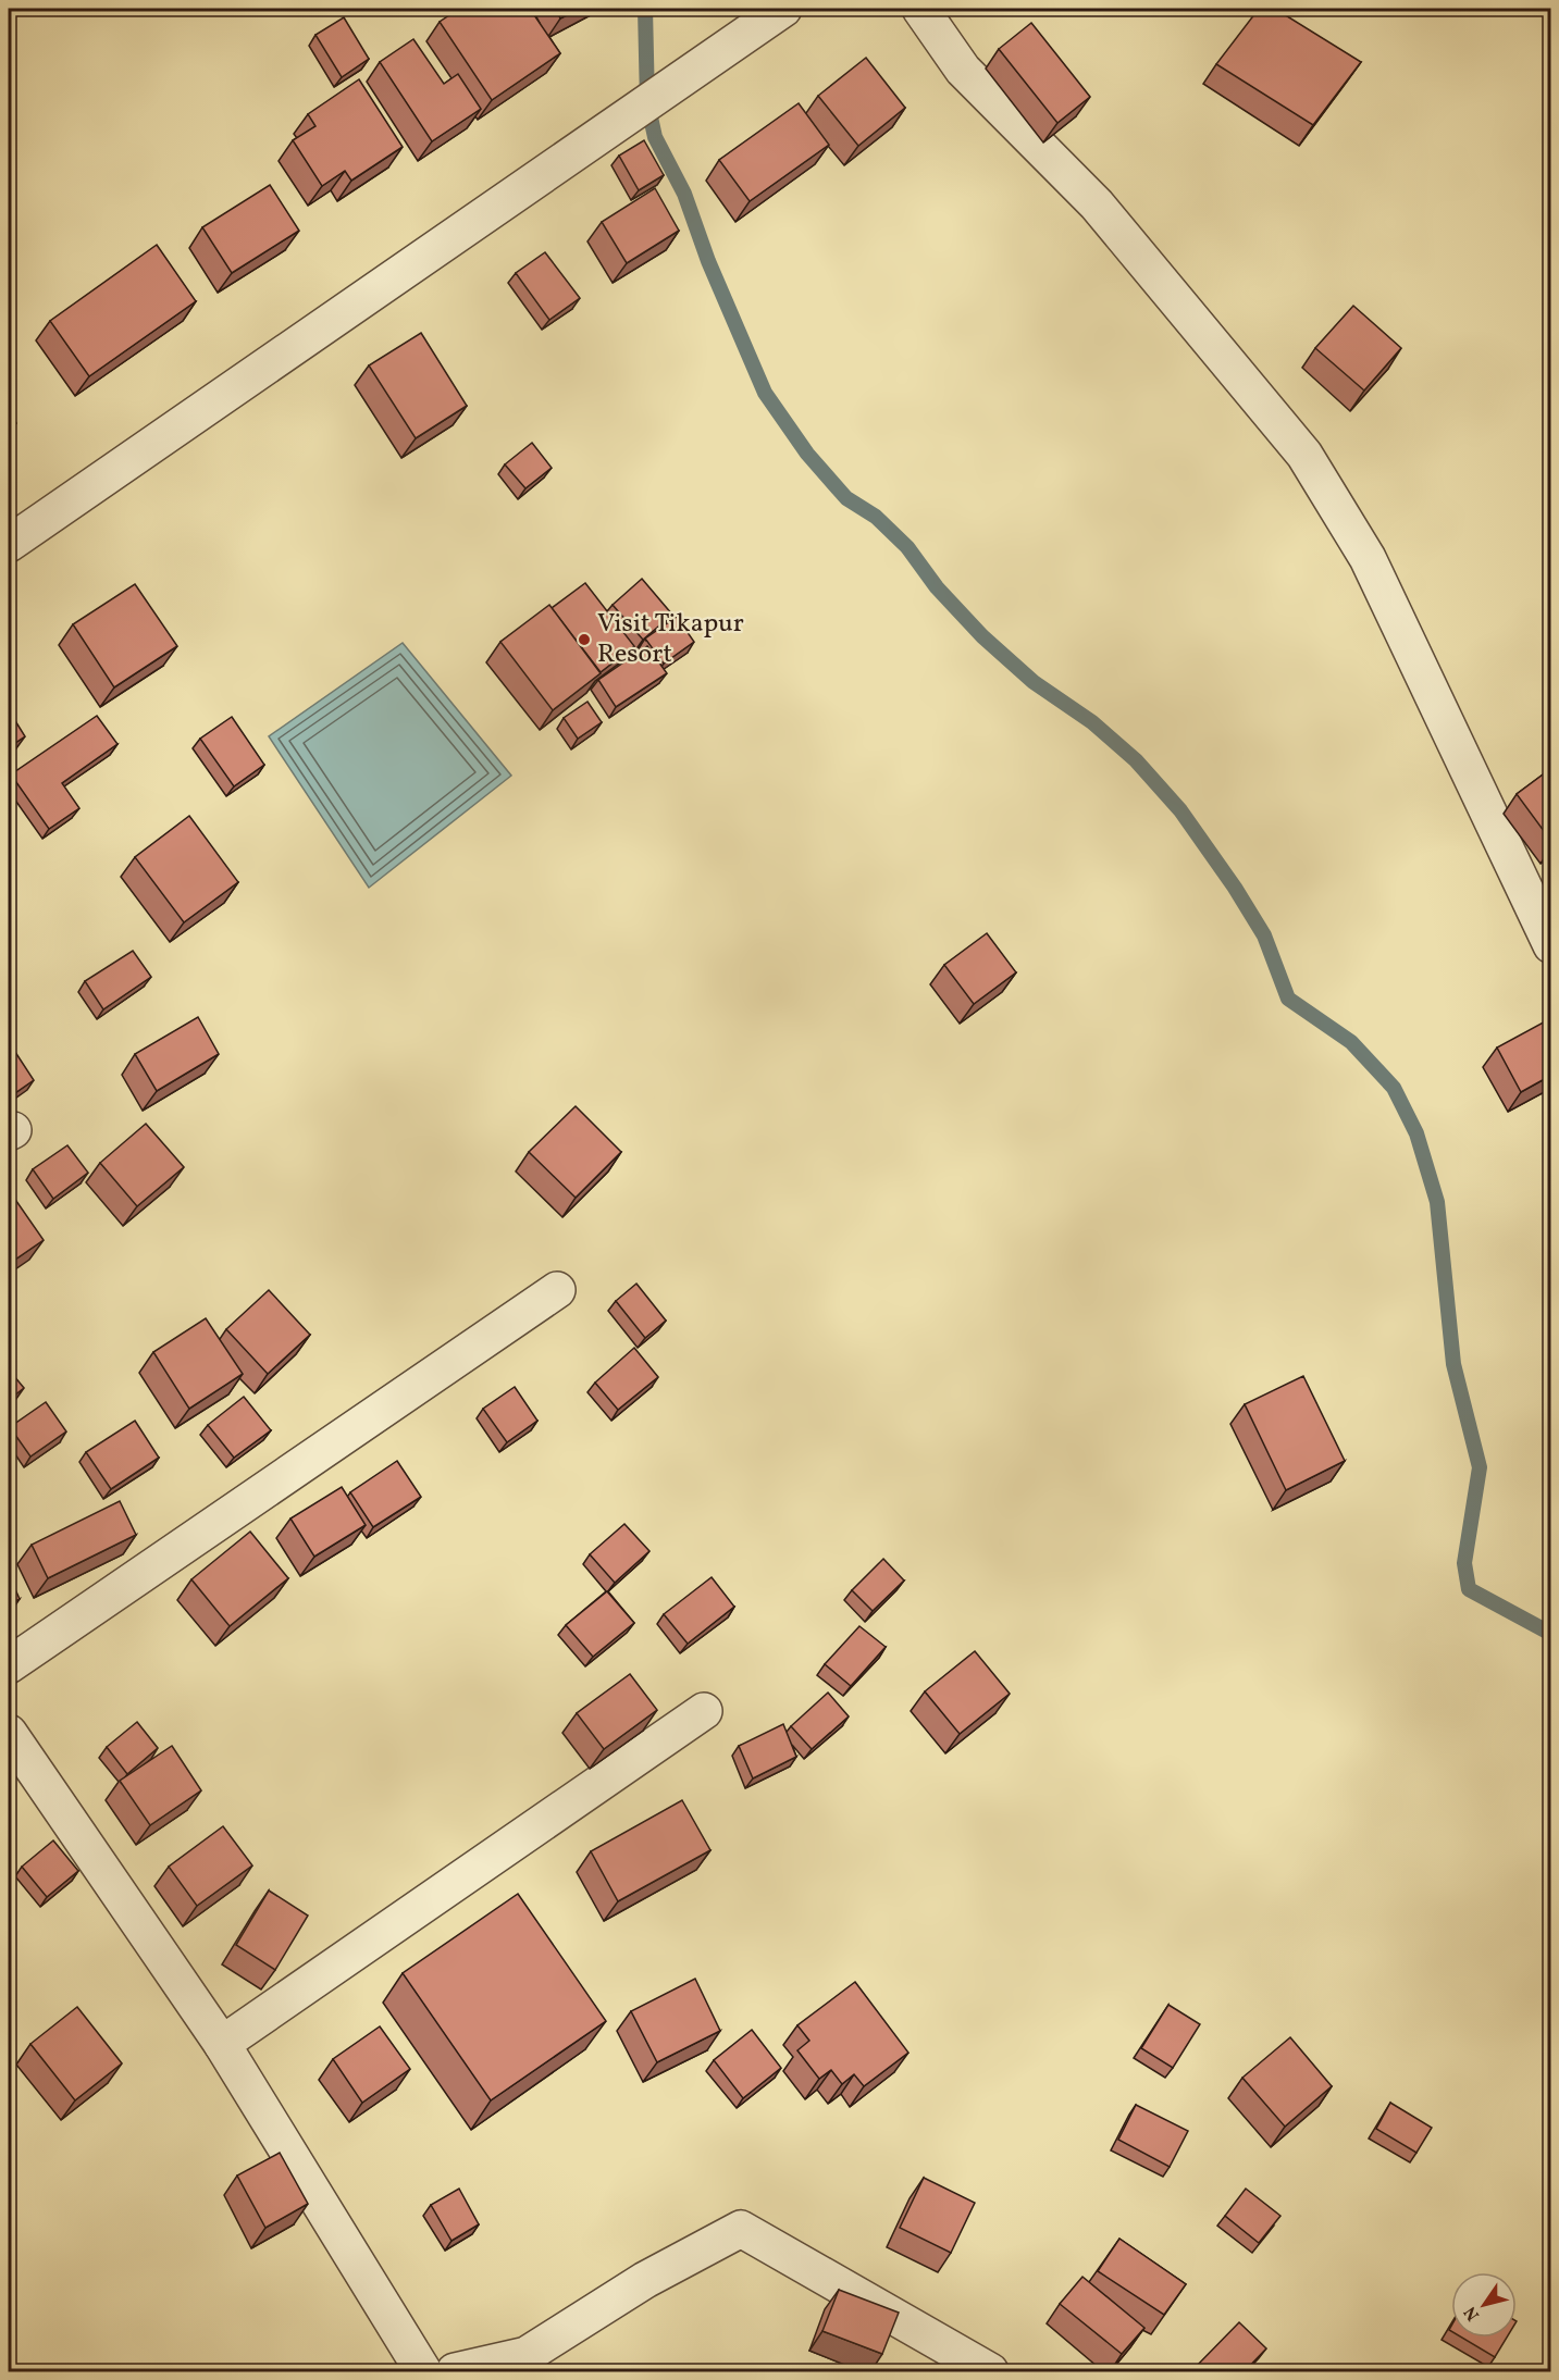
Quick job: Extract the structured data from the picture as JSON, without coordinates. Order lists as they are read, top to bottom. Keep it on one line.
{"places":["Visit Tikapur Resort"],"north":"bottom left"}
